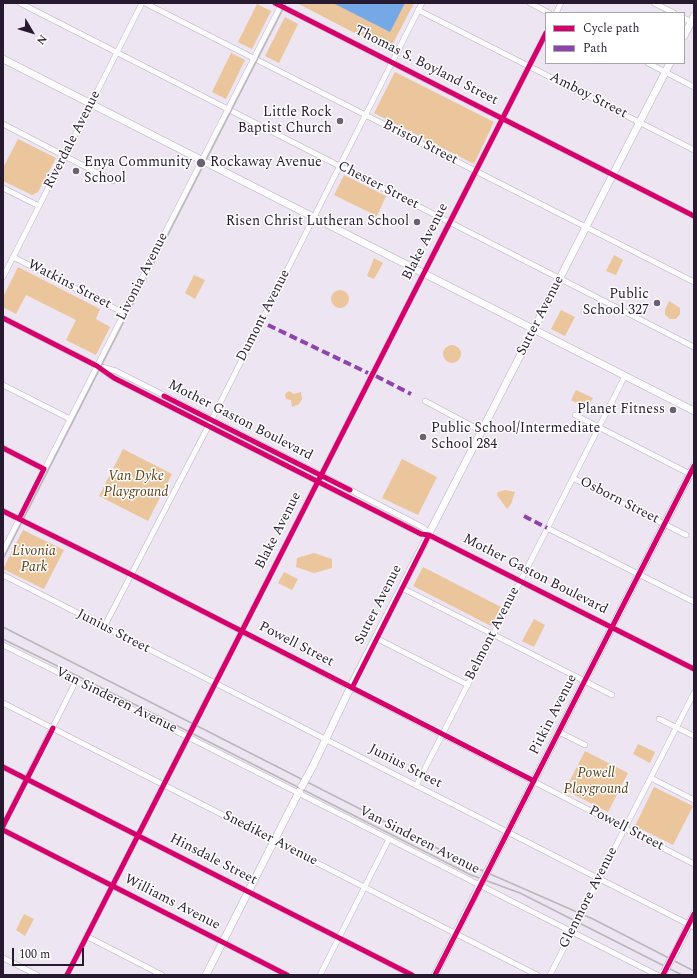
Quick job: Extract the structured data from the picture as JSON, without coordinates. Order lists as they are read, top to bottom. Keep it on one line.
{"streets":{"street":["Thomas S. Boyland Street","Amboy Street","Riverdale Avenue","Bristol Street","Chester Street","Blake Avenue","Livonia Avenue","Watkins Street","Dumont Avenue","Sutter Avenue","Mother Gaston Boulevard","Osborn Street","Junius Street","Belmont Avenue","Powell Street","Van Sinderen Avenue","Pitkin Avenue","Snediker Avenue","Hinsdale Street","Glenmore Avenue","Williams Avenue"]},"crossings":[["Thomas S. Boyland Street","Blake Avenue"],["Thomas S. Boyland Street","Livonia Avenue"],["Thomas S. Boyland Street","Dumont Avenue"],["Thomas S. Boyland Street","Sutter Avenue"],["Amboy Street","Blake Avenue"],["Amboy Street","Dumont Avenue"],["Amboy Street","Sutter Avenue"],["Riverdale Avenue","Bristol Street"],["Riverdale Avenue","Chester Street"],["Riverdale Avenue","Watkins Street"],["Bristol Street","Blake Avenue"],["Bristol Street","Livonia Avenue"],["Bristol Street","Dumont Avenue"],["Bristol Street","Sutter Avenue"],["Chester Street","Blake Avenue"],["Chester Street","Livonia Avenue"],["Chester Street","Dumont Avenue"],["Chester Street","Sutter Avenue"],["Blake Avenue","Mother Gaston Boulevard"],["Blake Avenue","Junius Street"],["Blake Avenue","Powell Street"],["Blake Avenue","Van Sinderen Avenue"],["Blake Avenue","Snediker Avenue"],["Blake Avenue","Hinsdale Street"],["Blake Avenue","Williams Avenue"],["Livonia Avenue","Watkins Street"],["Livonia Avenue","Mother Gaston Boulevard"],["Livonia Avenue","Powell Street"],["Dumont Avenue","Mother Gaston Boulevard"],["Dumont Avenue","Junius Street"],["Dumont Avenue","Powell Street"],["Sutter Avenue","Mother Gaston Boulevard"],["Sutter Avenue","Junius Street"],["Sutter Avenue","Powell Street"],["Sutter Avenue","Van Sinderen Avenue"],["Sutter Avenue","Snediker Avenue"],["Sutter Avenue","Hinsdale Street"],["Sutter Avenue","Williams Avenue"],["Mother Gaston Boulevard","Belmont Avenue"],["Mother Gaston Boulevard","Pitkin Avenue"],["Osborn Street","Belmont Avenue"],["Osborn Street","Pitkin Avenue"],["Junius Street","Belmont Avenue"],["Junius Street","Pitkin Avenue"],["Junius Street","Glenmore Avenue"],["Belmont Avenue","Powell Street"],["Powell Street","Pitkin Avenue"],["Powell Street","Glenmore Avenue"],["Van Sinderen Avenue","Pitkin Avenue"],["Van Sinderen Avenue","Glenmore Avenue"],["Pitkin Avenue","Snediker Avenue"]],"parks":["Van Dyke Playground","Livonia Park","Powell Playground"],"places":["Little Rock Baptist Church","Rockaway Avenue","Enya Community School","Risen Christ Lutheran School","Public School 327","Planet Fitness","Public School/Intermediate School 284"],"legend":["Cycle path","Path"],"scale_bar":"100 m","north":"bottom right"}
